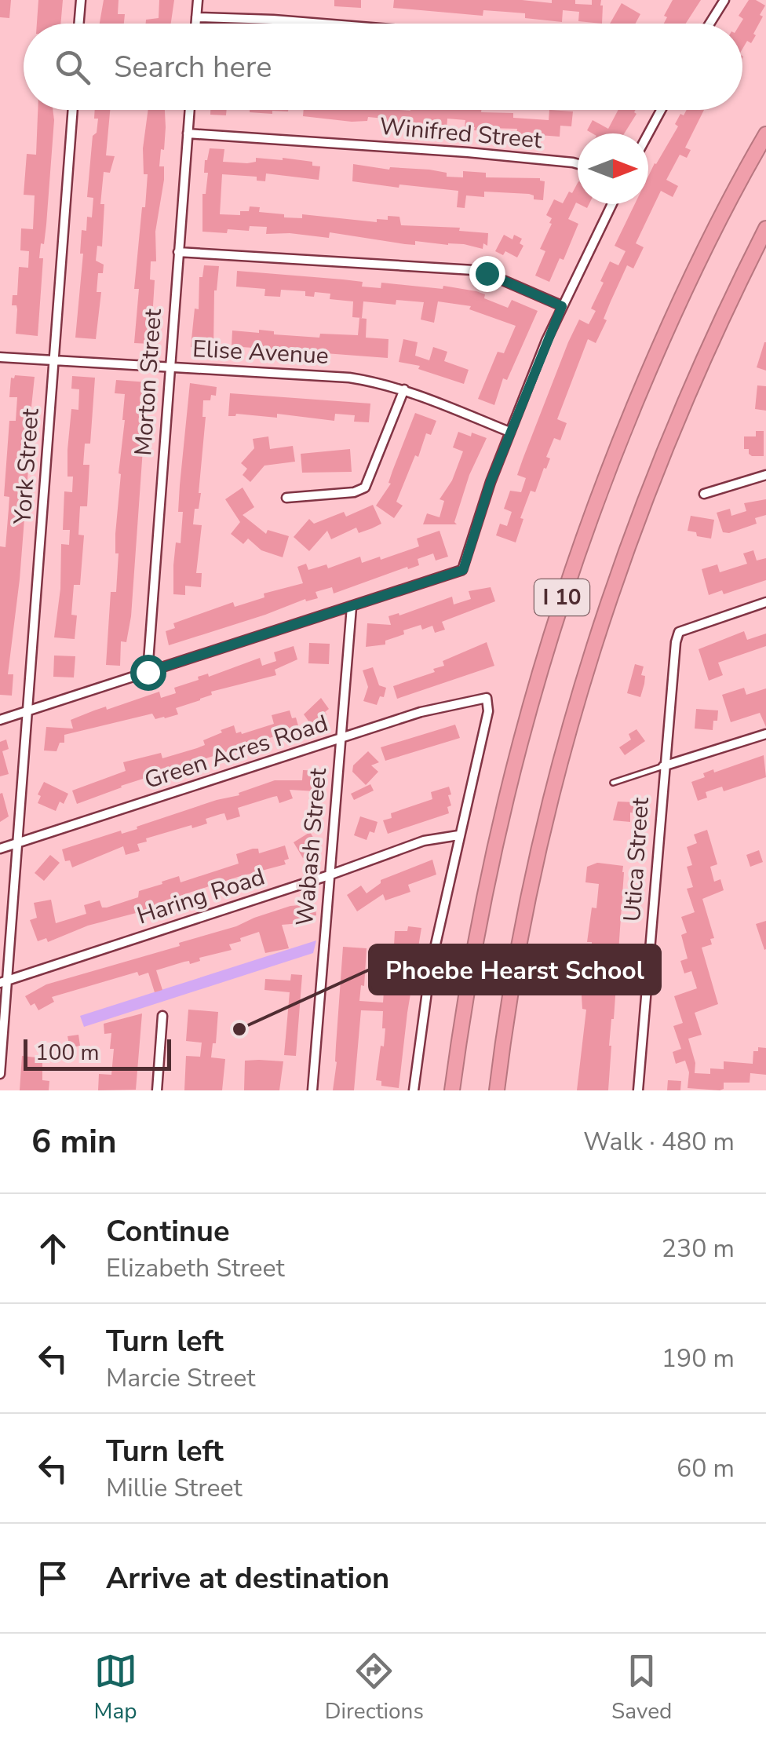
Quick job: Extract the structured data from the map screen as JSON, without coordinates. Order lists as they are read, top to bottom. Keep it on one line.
{"streets":{"highway":["I 10"],"street":["Winifred Street","Elise Avenue","Morton Street","York Street","Green Acres Road","Wabash Street","Utica Street","Haring Road"]},"crossings":[["Winifred Street","Morton Street"],["Elise Avenue","Morton Street"],["Elise Avenue","York Street"],["York Street","Green Acres Road"],["York Street","Haring Road"],["Green Acres Road","Wabash Street"],["Green Acres Road","Haring Road"],["Wabash Street","Haring Road"]],"places":["Phoebe Hearst School"],"scale_bar":"100 m","north":"right","page":{"search":"Search here","scale":"100 m","heading":["6 min","Walk · 480 m"],"list":[["Continue","Elizabeth Street","230 m"],["Turn left","Marcie Street","190 m"],["Turn left","Millie Street","60 m"],"Arrive at destination"],"nav":["Map","Directions","Saved"]}}
